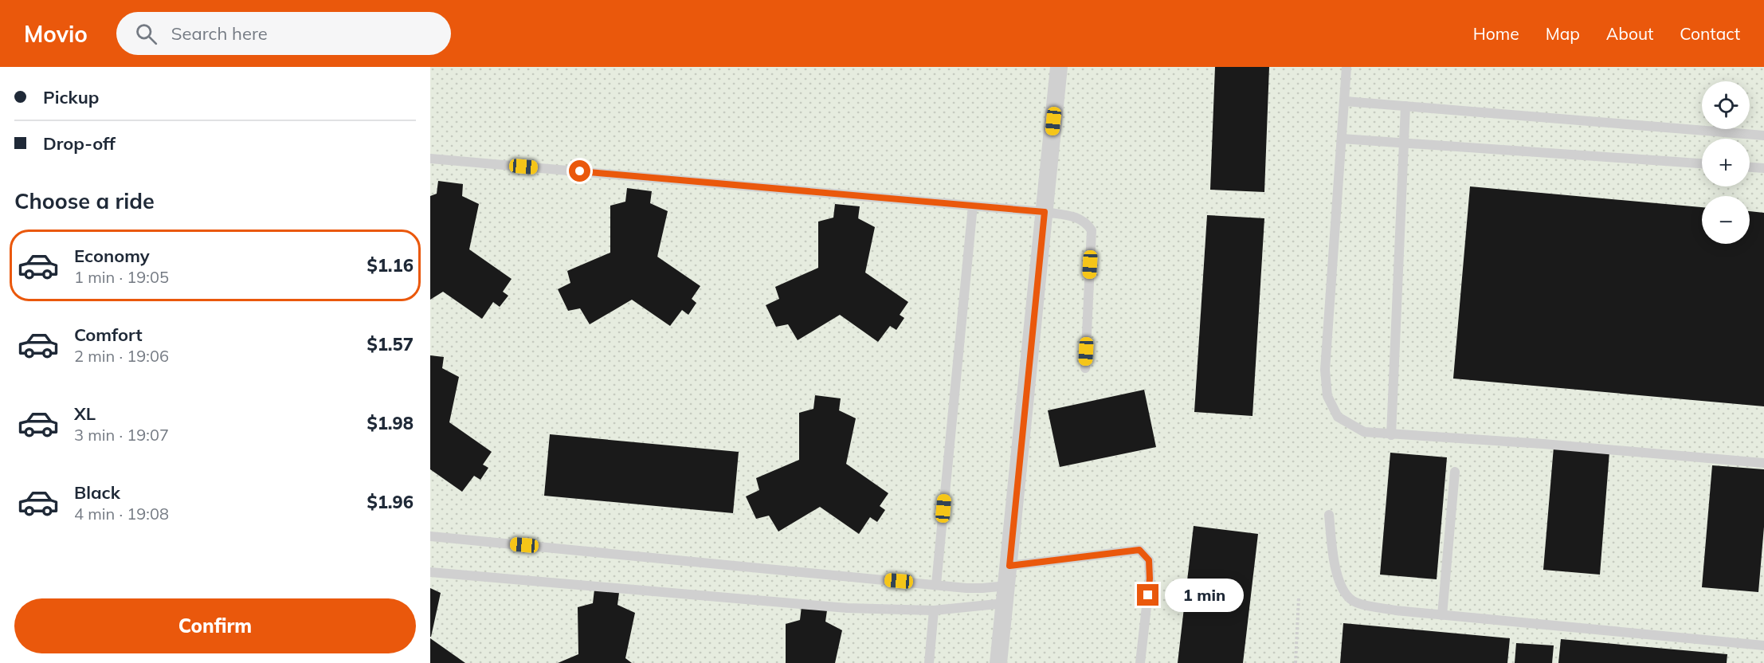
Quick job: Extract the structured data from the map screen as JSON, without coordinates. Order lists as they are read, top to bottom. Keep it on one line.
{"page":{"header":"Movio","search":"Search here","nav":["Home","Map","About","Contact"],"banner":["Pickup","Drop-off"],"map_buttons":["+","−"],"heading":"Choose a ride","list":[{"name":"Economy","note":"1 min · 19:05","value":"$1.16"},{"name":"Comfort","note":"2 min · 19:06","value":"$1.57"},{"name":"XL","note":"3 min · 19:07","value":"$1.98"},{"name":"Black","note":"4 min · 19:08","value":"$1.96"}],"bubble":"1 min","buttons":"Confirm"}}
